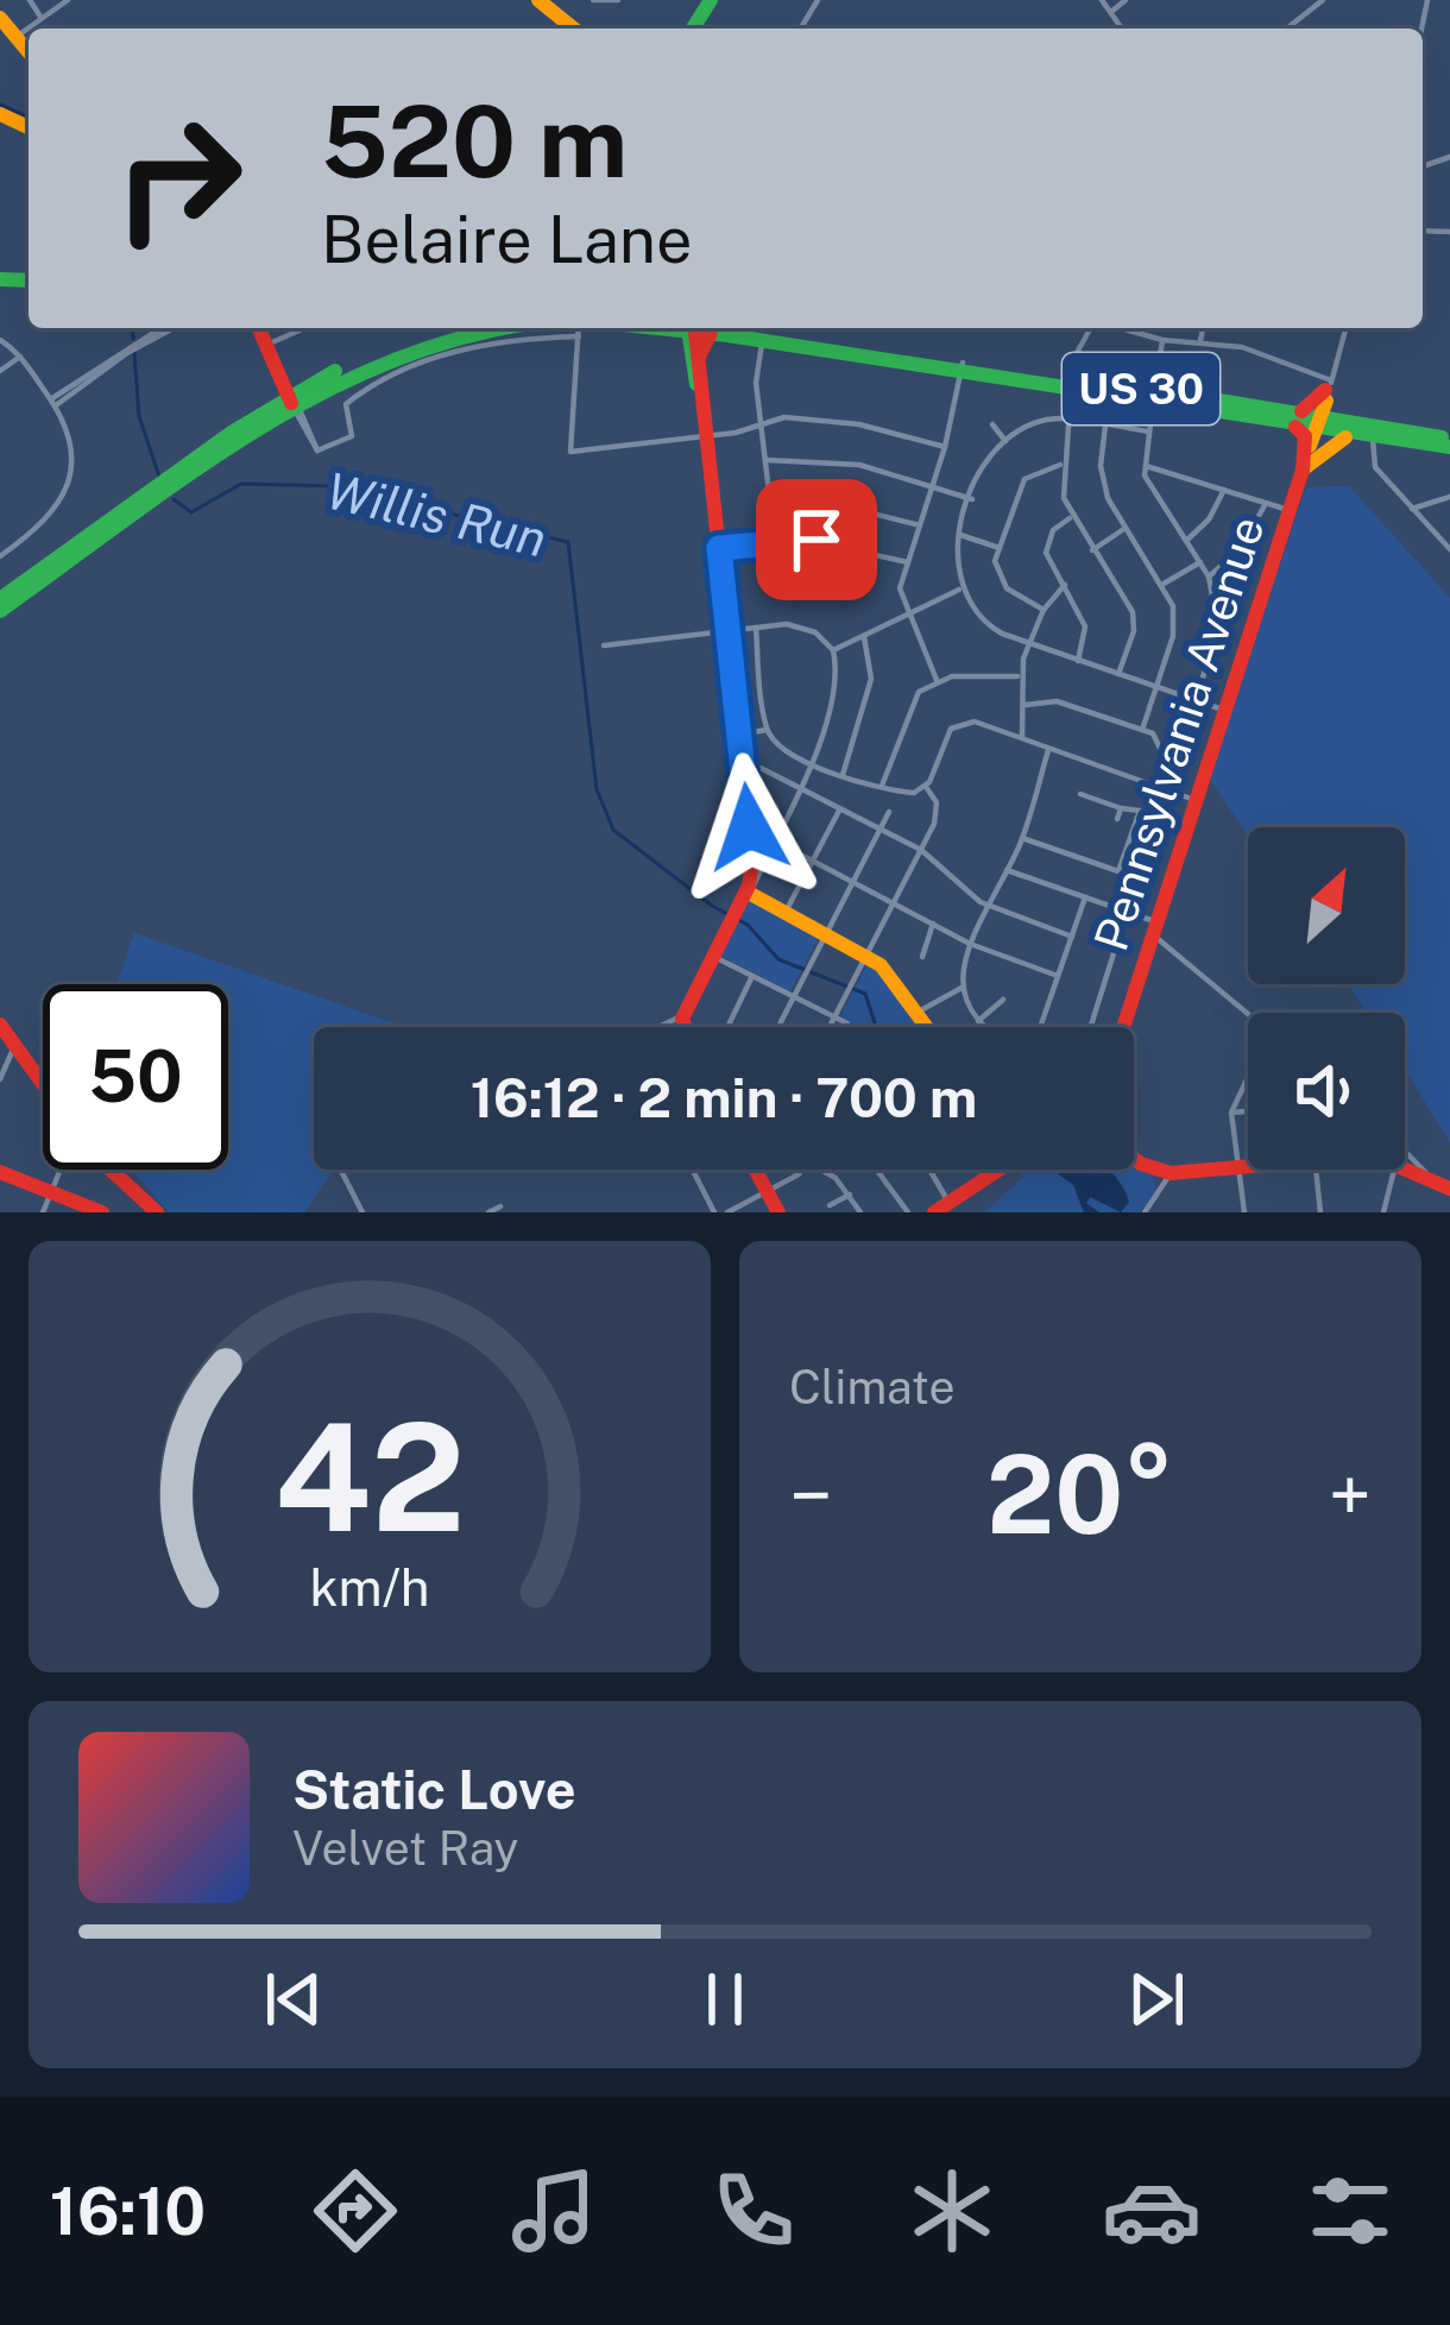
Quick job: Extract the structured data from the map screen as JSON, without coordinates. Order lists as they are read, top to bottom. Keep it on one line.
{"streets":{"main road":["US 30","Pennsylvania Avenue"]},"crossings":[["US 30","Pennsylvania Avenue"]],"water":["Willis Run"],"north":"top right","page":{"turn":["520 m","Belaire Lane"],"limit":"50","trip":"16:12 · 2 min · 700 m","tile":"Climate","heat":["−","20°","+"],"song":["Static Love","Velvet Ray"],"tabs":"16:10","gauge":["42","km/h"]}}
